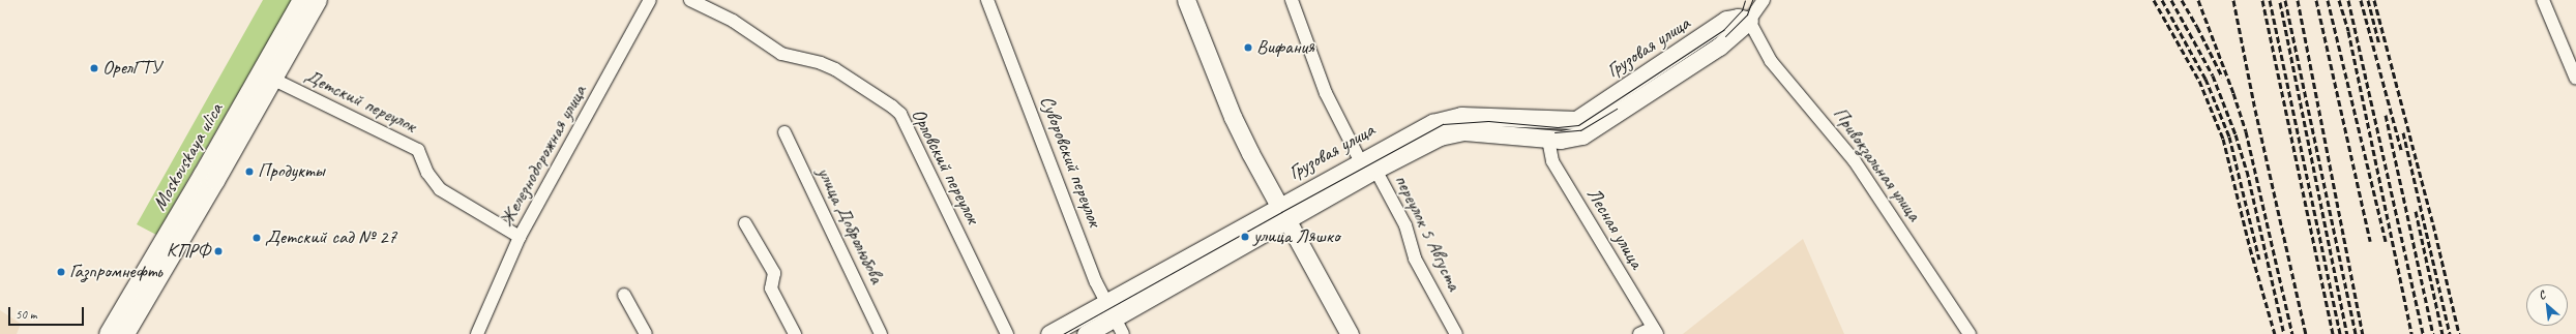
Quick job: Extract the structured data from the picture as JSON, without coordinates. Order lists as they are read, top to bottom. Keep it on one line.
{"streets":{"main road":["Moskovskaya ulica"],"street":["Грузовая улица","Детский переулок","Железнодорожная улица","Суворовский переулок","Привокзальная улица","Орловский переулок","улица Добролюбова","Лесная улица","переулок 5 Августа"]},"crossings":[["Грузовая улица","Суворовский переулок"],["Грузовая улица","Привокзальная улица"],["Грузовая улица","Лесная улица"],["Грузовая улица","переулок 5 Августа"],["Детский переулок","Железнодорожная улица"],["Детский переулок","Moskovskaya ulica"]],"places":["Вифания","ОрелГТУ","Продукты","улица Ляшко","Детский сад № 27","КПРФ","Газпромнефть"],"scale_bar":"50 m","north":"top left"}
